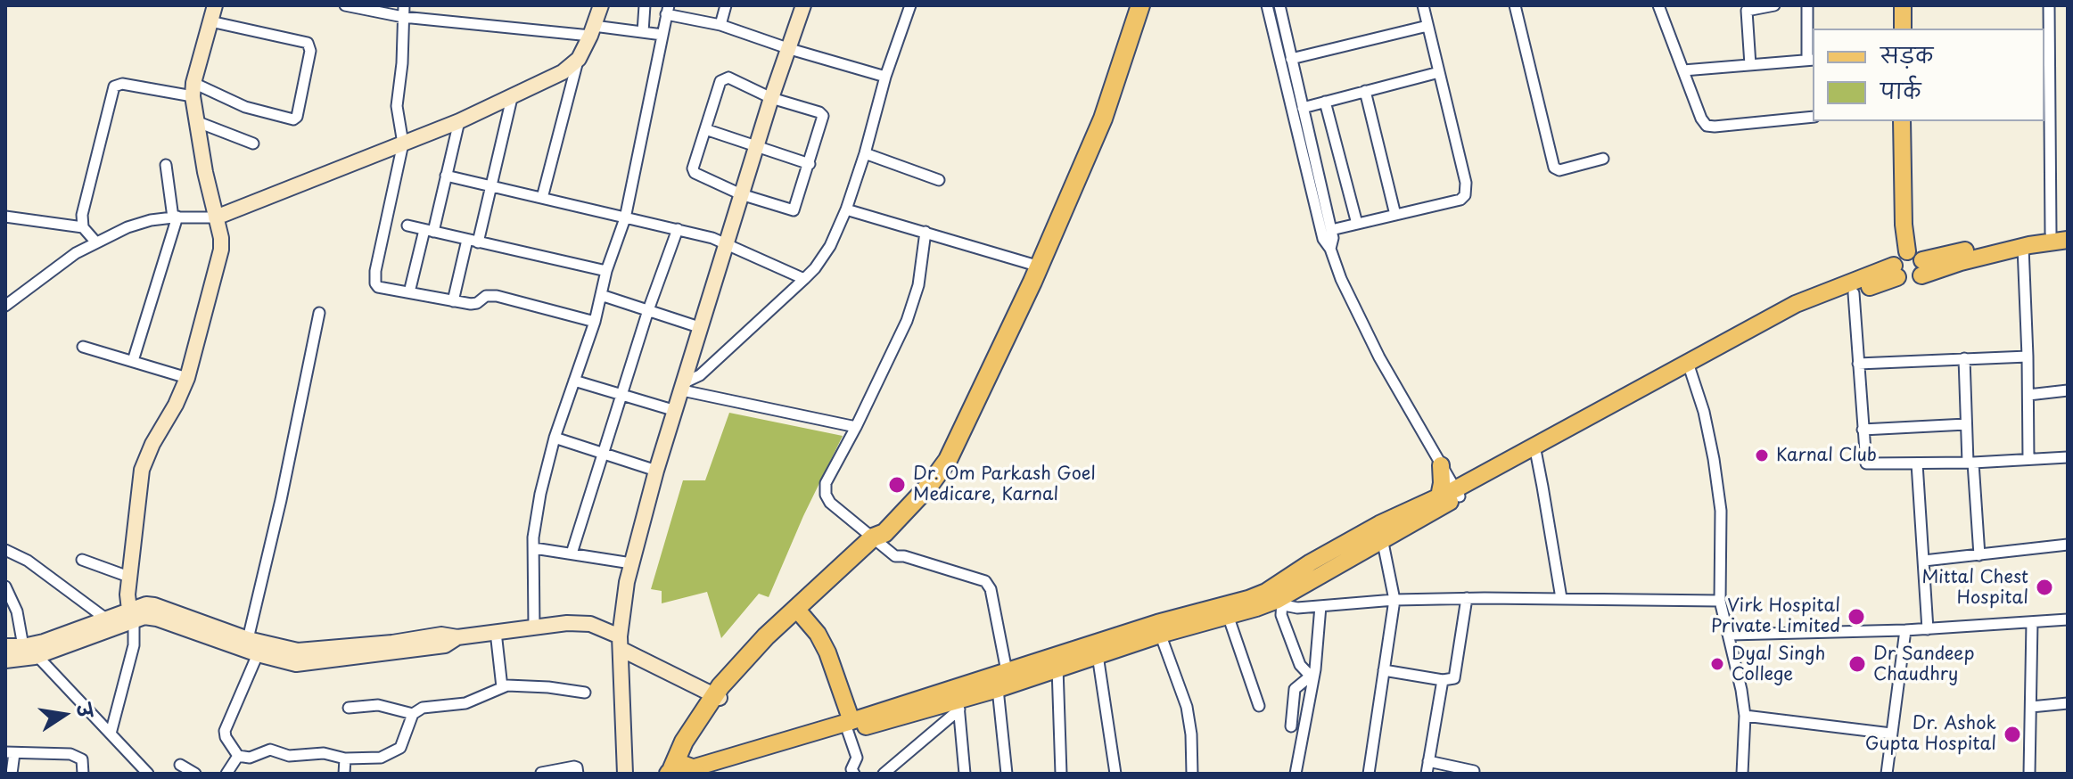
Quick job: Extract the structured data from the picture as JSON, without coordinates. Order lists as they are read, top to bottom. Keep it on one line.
{"places":["Karnal Club","Dr. Om Parkash Goel Medicare, Karnal","Mittal Chest Hospital","Virk Hospital Private Limited","Dyal Singh College","Dr Sandeep Chaudhry","Dr. Ashok Gupta Hospital"],"legend":["सड़क","पार्क"],"north":"right"}
